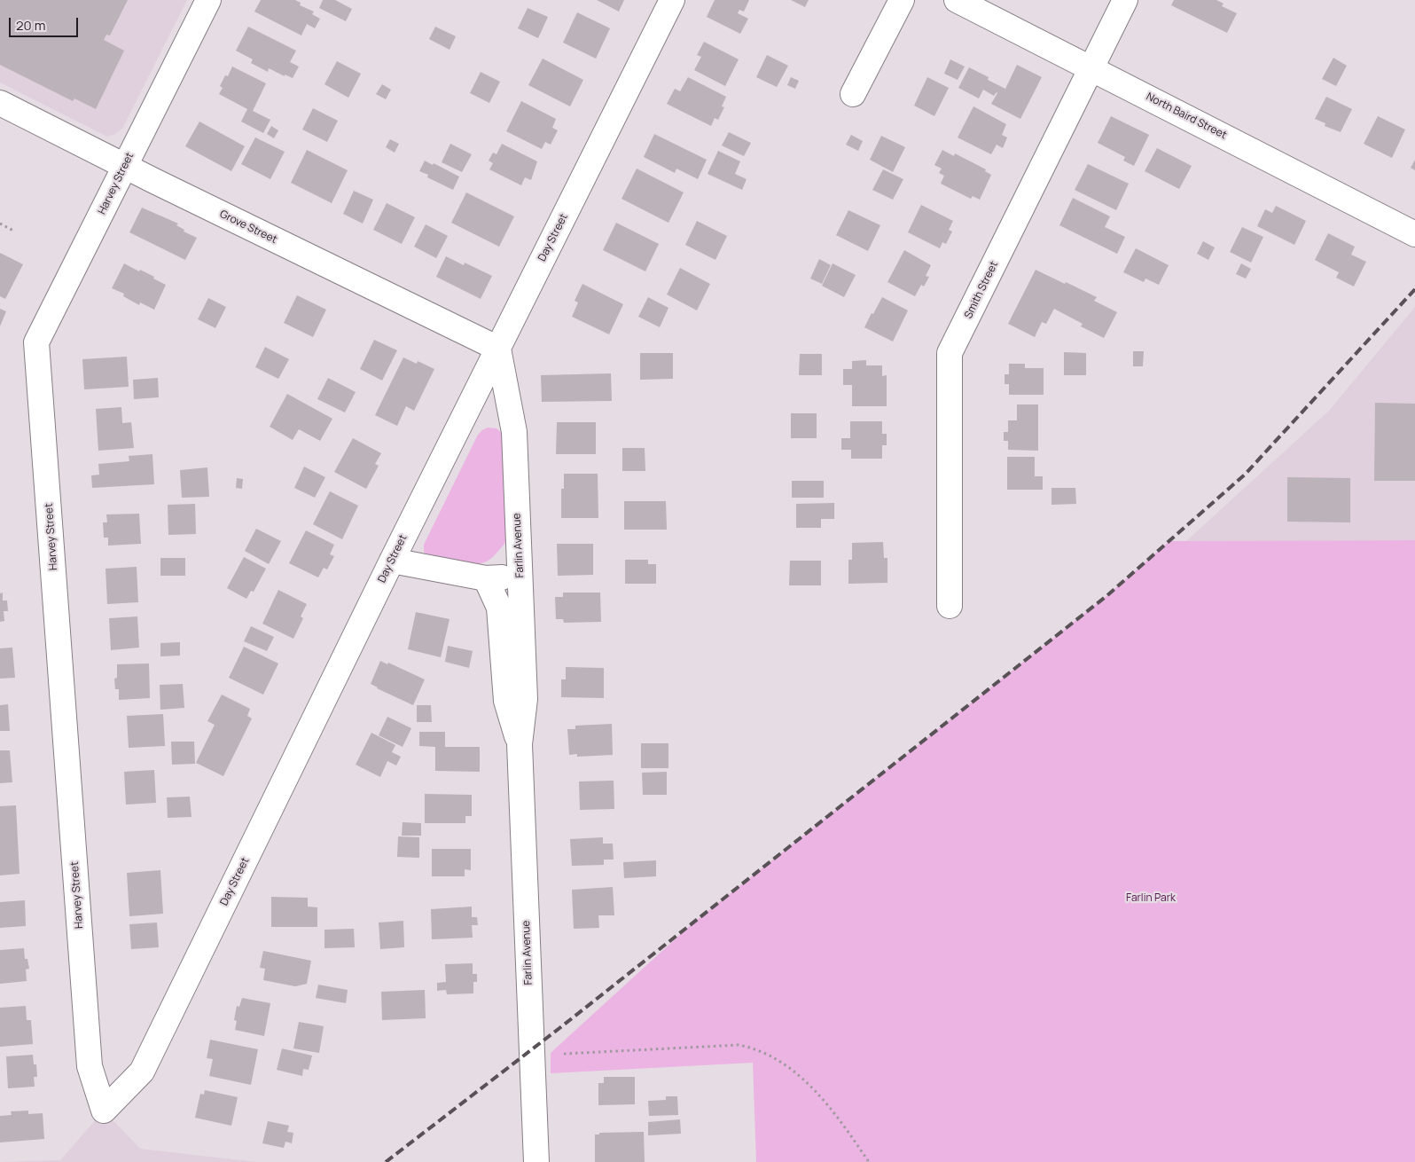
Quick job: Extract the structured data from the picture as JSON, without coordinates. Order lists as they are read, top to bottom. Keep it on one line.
{"streets":{"street":["North Baird Street","Harvey Street","Grove Street","Day Street","Smith Street","Farlin Avenue"]},"crossings":[["North Baird Street","Smith Street"],["Harvey Street","Grove Street"],["Harvey Street","Day Street"],["Grove Street","Day Street"],["Grove Street","Farlin Avenue"],["Day Street","Farlin Avenue"]],"parks":["Farlin Park"],"scale_bar":"20 m"}
